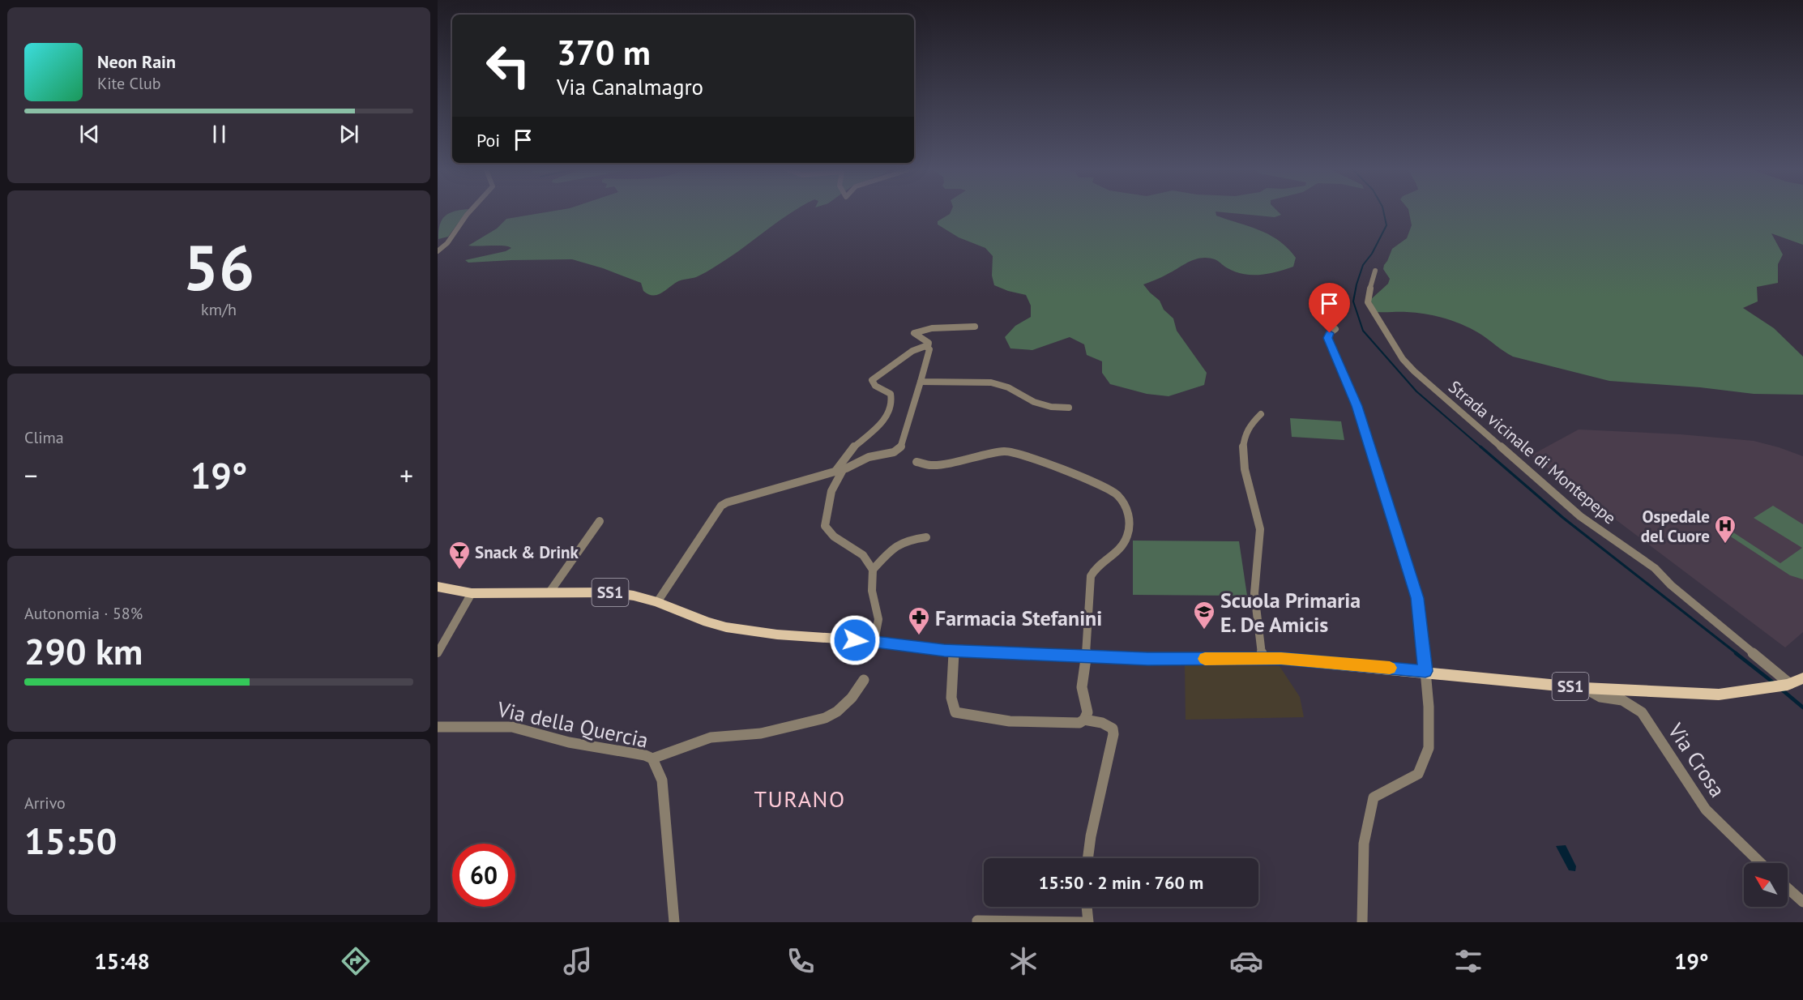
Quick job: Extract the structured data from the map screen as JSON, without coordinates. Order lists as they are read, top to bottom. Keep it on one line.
{"streets":{"main road":["SS1"],"street":["Strada vicinale di Montepepe","Via della Quercia","Via Crosa"]},"crossings":[["Strada vicinale di Montepepe","SS1"],["SS1","Via Crosa"]],"districts":["TURANO"],"places":{"hospital":["Ospedale del Cuore"],"bar":["Snack & Drink"],"school or university":["Scuola Primaria E. De Amicis"],"pharmacy":["Farmacia Stefanini"]},"north":"top left","page":{"turn":["370 m","Via Canalmagro"],"song":["Neon Rain","Kite Club"],"then":"Poi","tile":[["56","km/h"],"Clima",["Autonomia · 58%","290 km"],["Arrivo","15:50"]],"heat":["−","19°","+"],"limit":"60","trip":"15:50 · 2 min · 760 m","tabs":["15:48","19°"]}}
